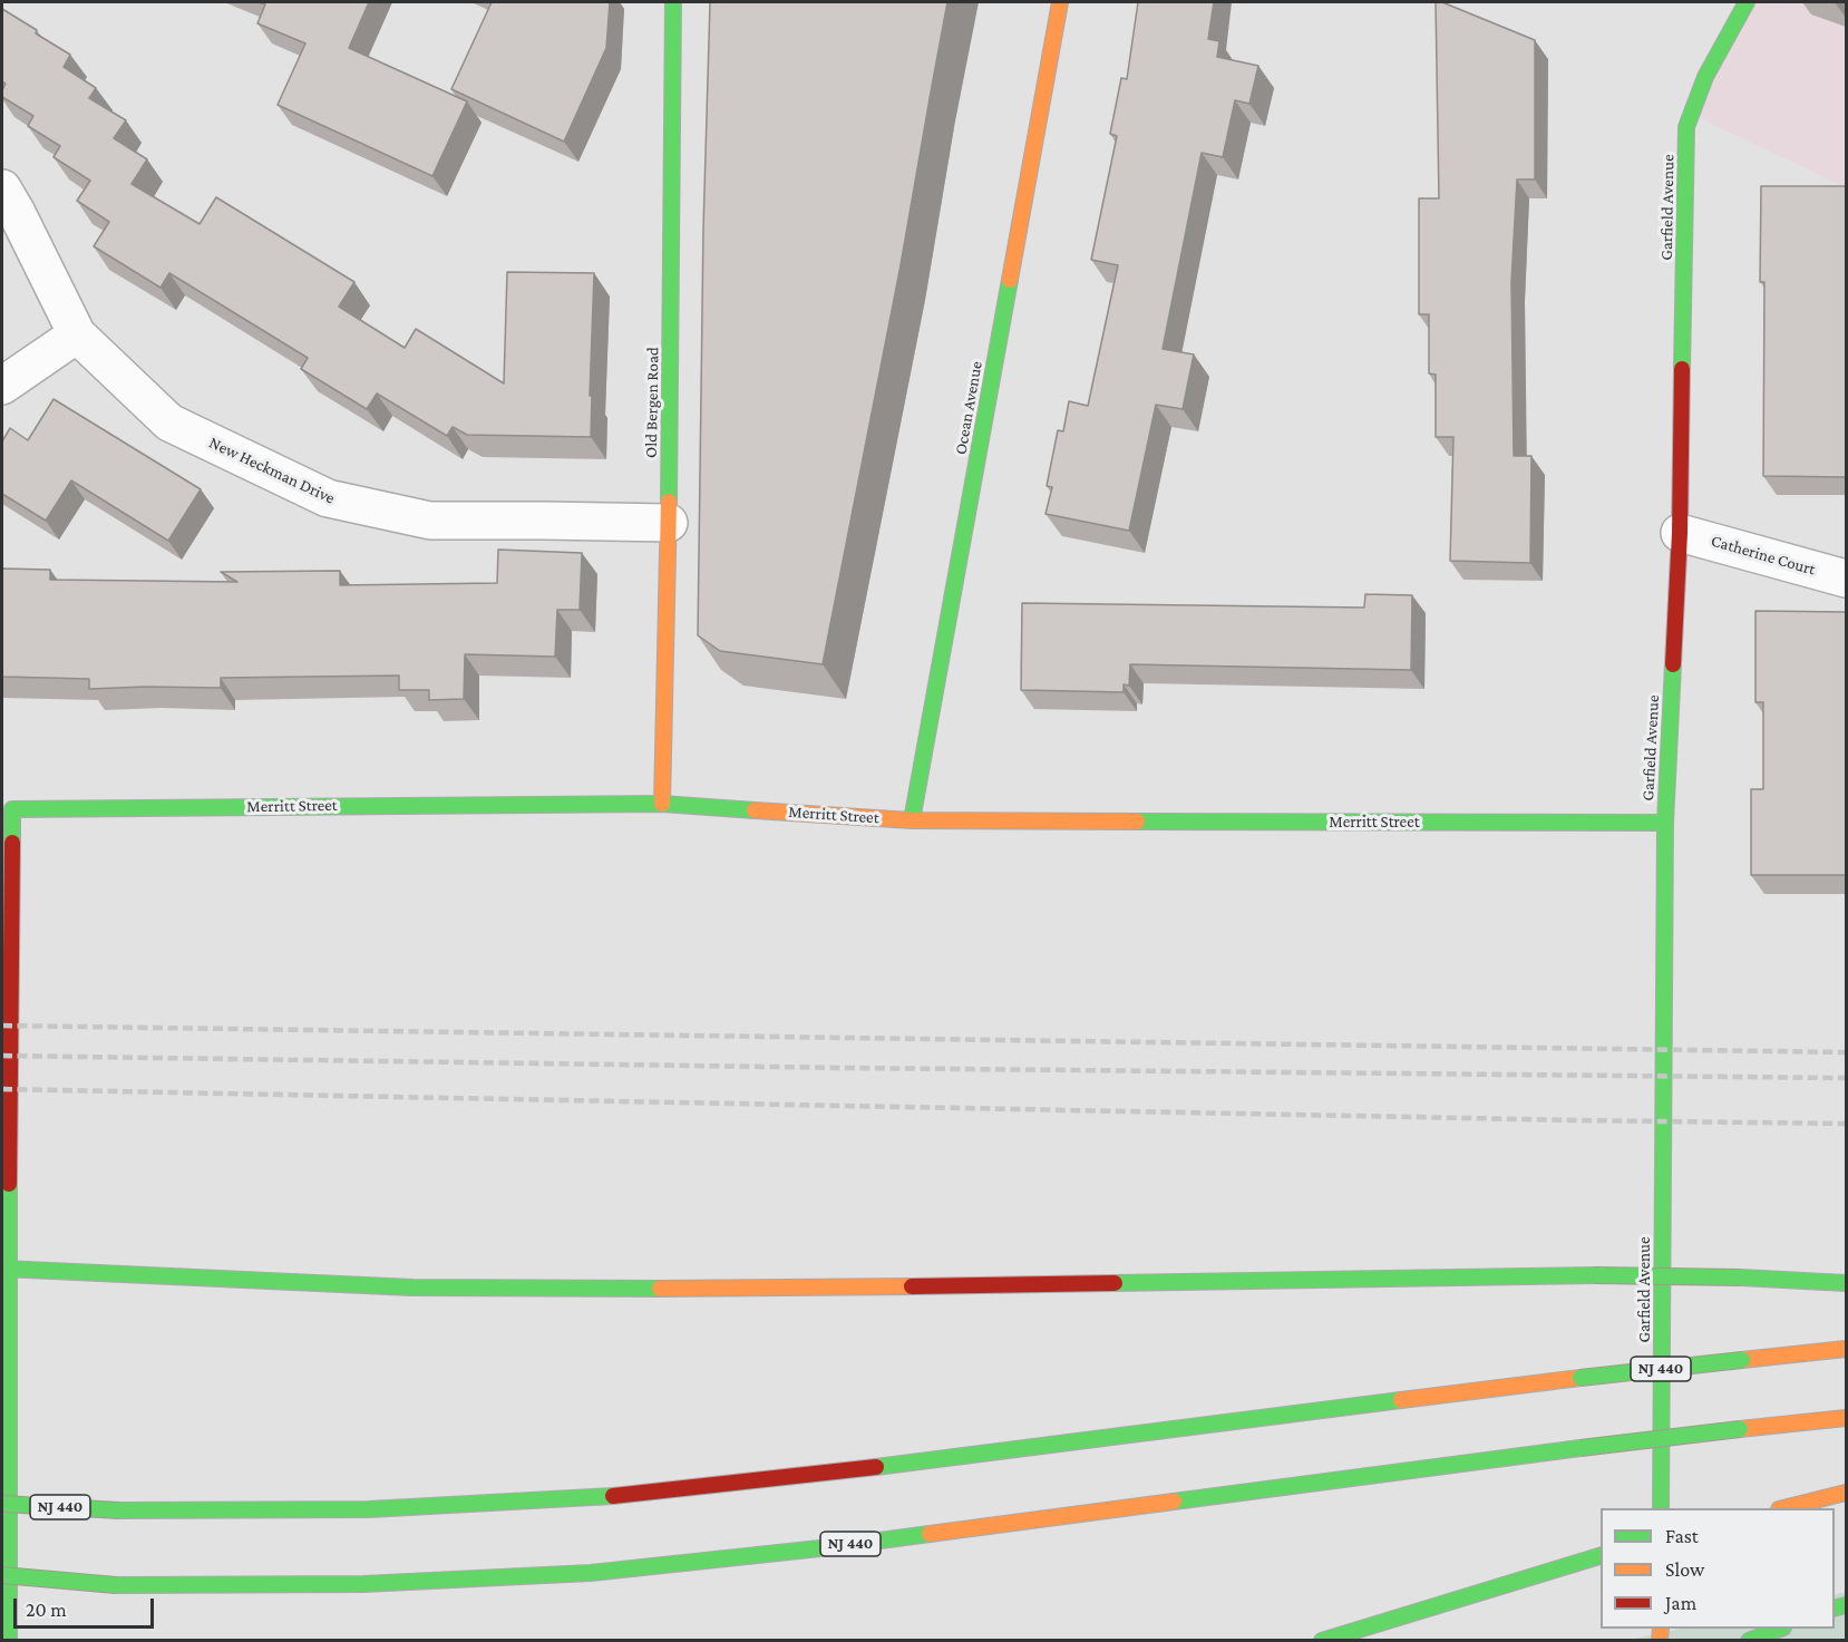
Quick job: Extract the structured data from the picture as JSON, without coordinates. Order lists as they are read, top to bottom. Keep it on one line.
{"streets":{"main road":["Garfield Avenue","Old Bergen Road","Ocean Avenue","Merritt Street","NJ 440"],"street":["New Heckman Drive","Catherine Court"]},"crossings":[["Garfield Avenue","Catherine Court"],["Garfield Avenue","Merritt Street"],["Old Bergen Road","New Heckman Drive"],["Old Bergen Road","Merritt Street"],["Ocean Avenue","Merritt Street"]],"legend":["Fast","Slow","Jam"],"scale_bar":"20 m"}
